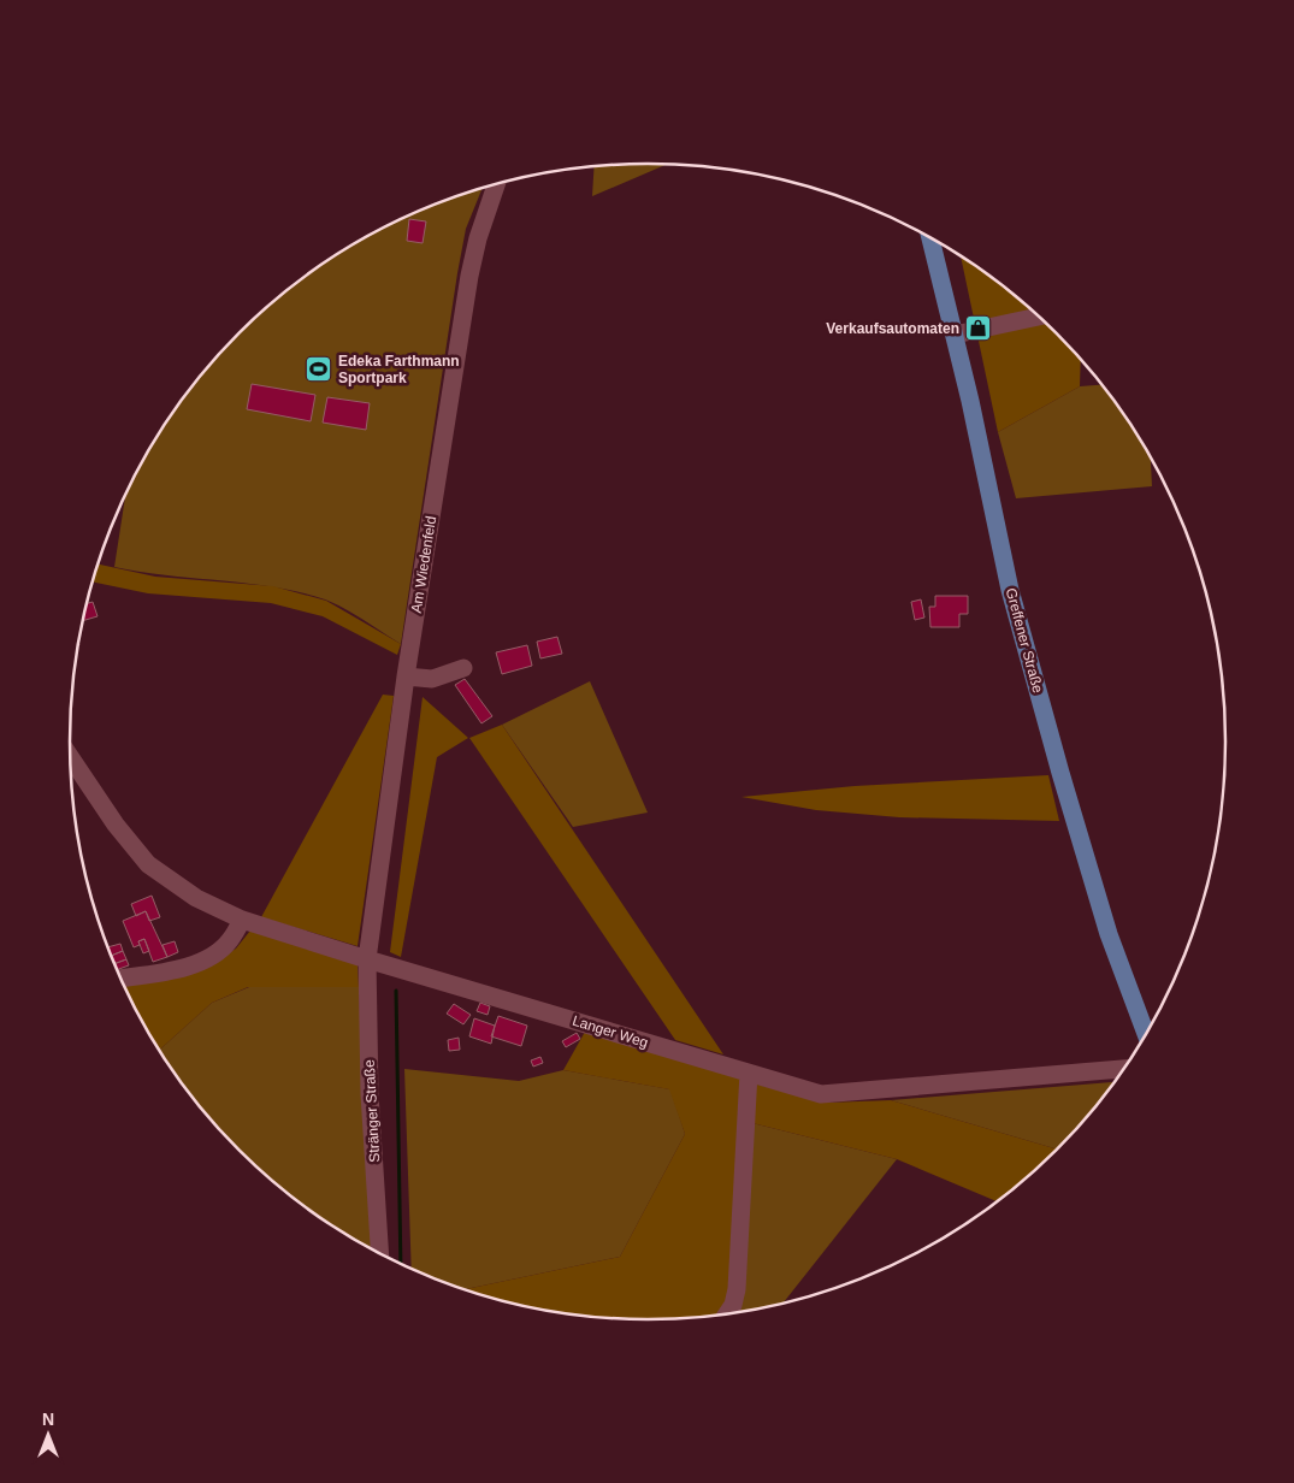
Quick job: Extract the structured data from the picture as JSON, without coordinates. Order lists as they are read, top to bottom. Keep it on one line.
{"streets":{"main road":["Greffener Straße"],"street":["Am Wiedenfeld","Langer Weg","Stränger Straße"]},"crossings":[["Am Wiedenfeld","Langer Weg"],["Am Wiedenfeld","Stränger Straße"],["Langer Weg","Stränger Straße"]],"places":{"shop":["Verkaufsautomaten"],"sports":["Edeka Farthmann Sportpark"]},"north":"top"}
